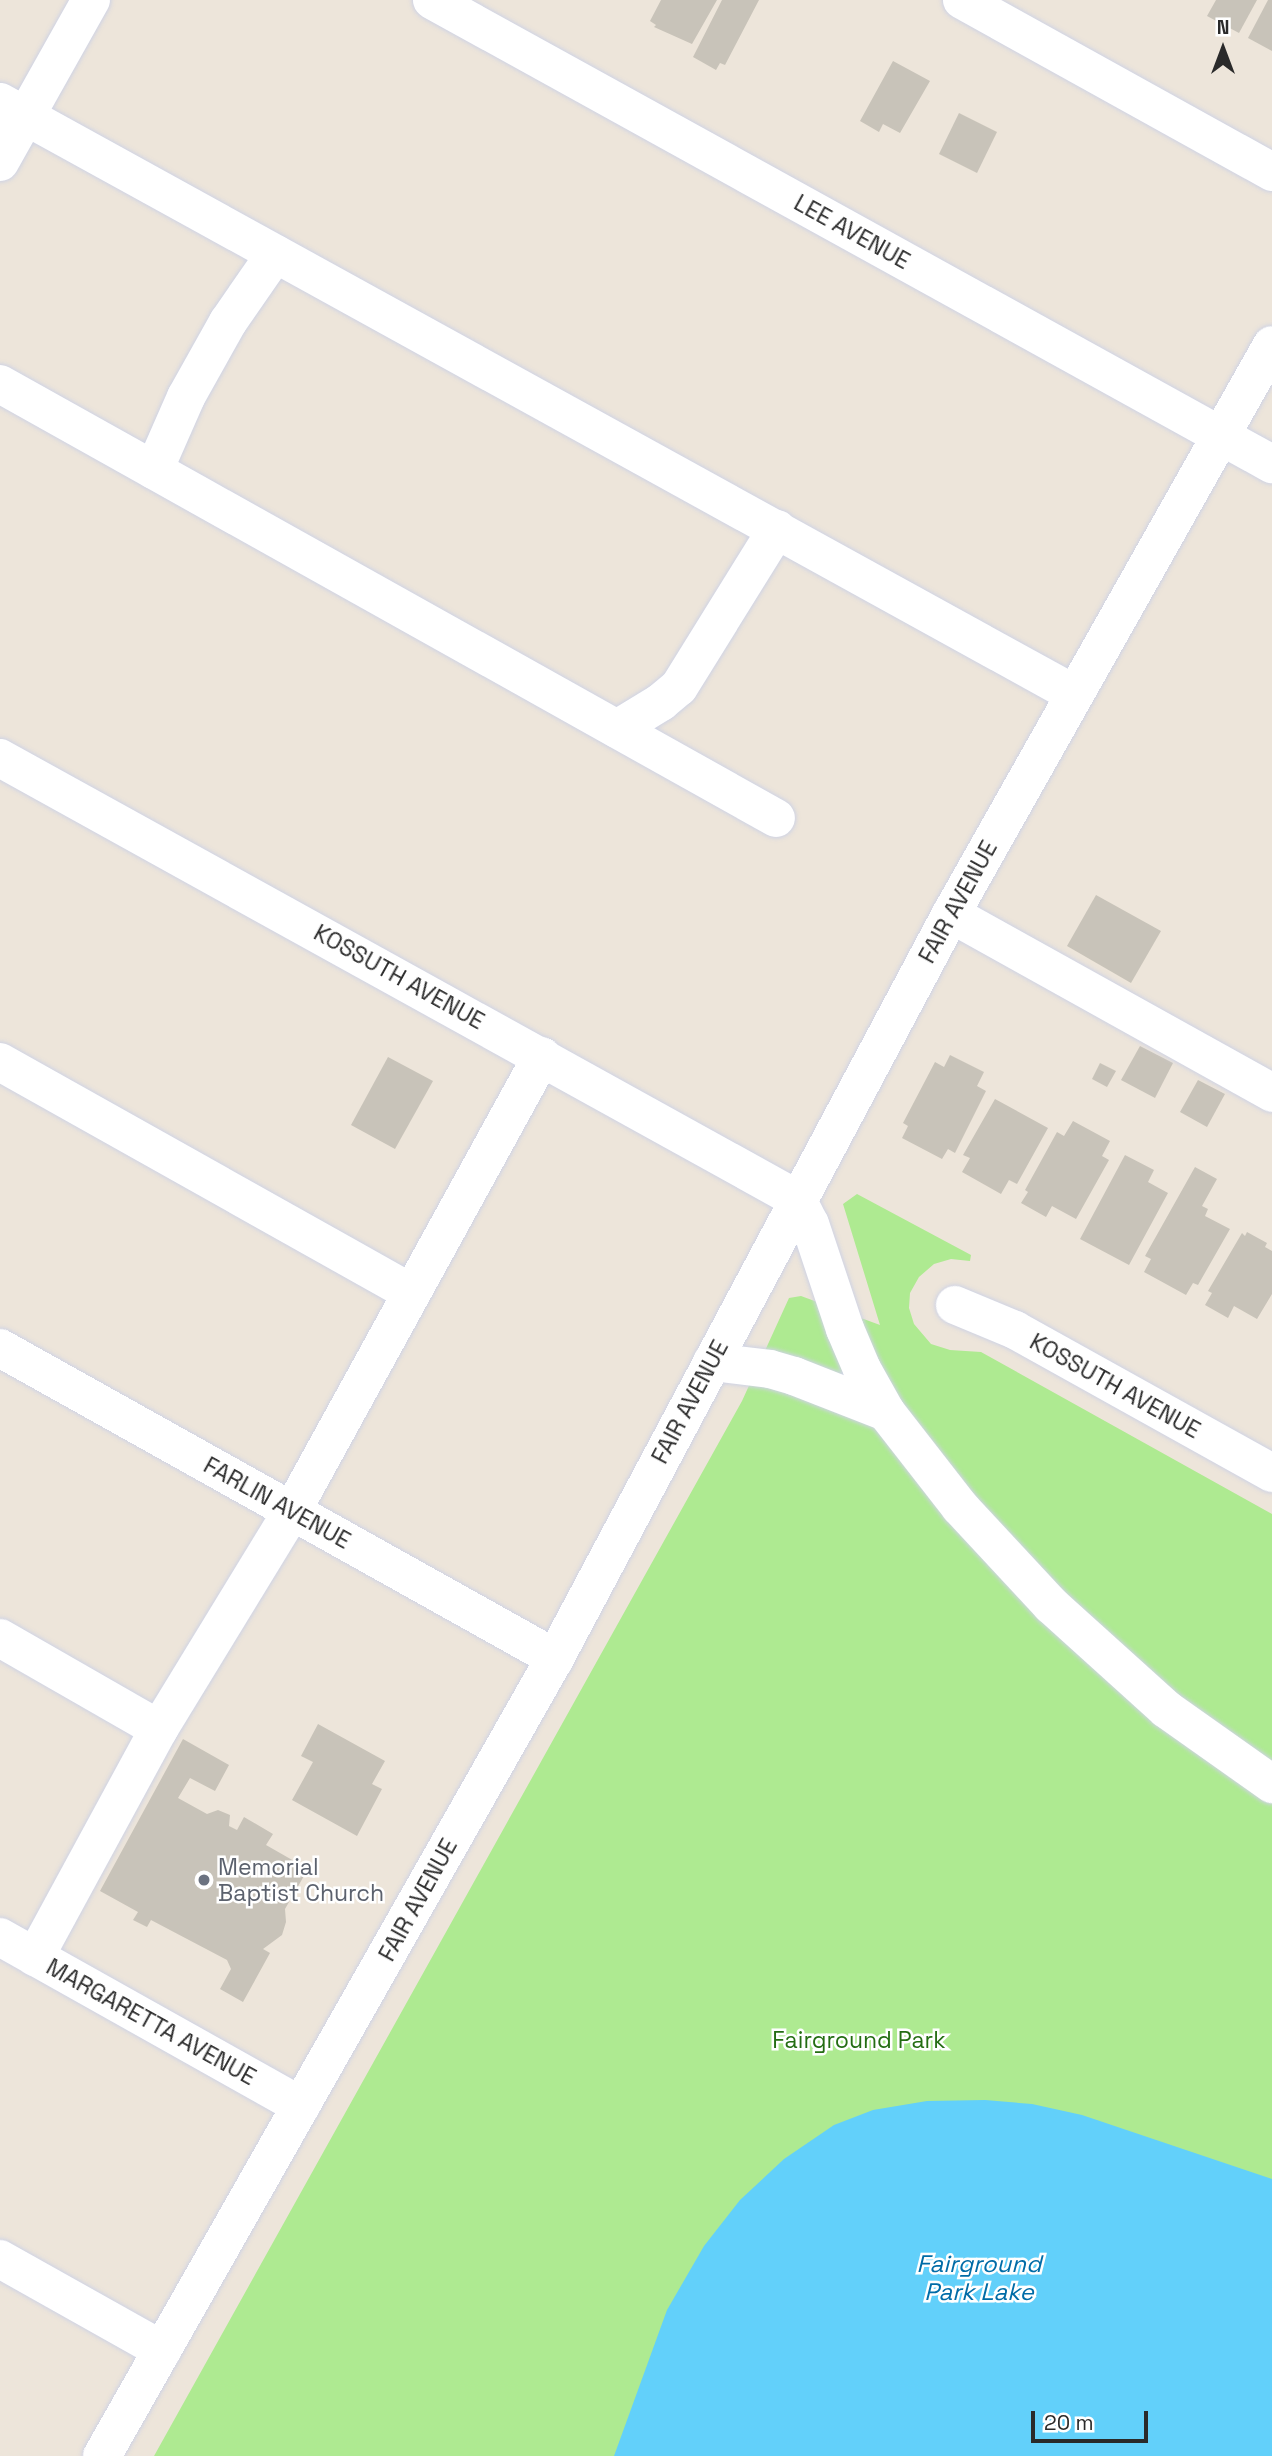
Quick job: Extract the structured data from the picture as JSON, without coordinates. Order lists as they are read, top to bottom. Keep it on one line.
{"streets":{"street":["LEE AVENUE","FAIR AVENUE","KOSSUTH AVENUE","FARLIN AVENUE","MARGARETTA AVENUE"]},"crossings":[["LEE AVENUE","FAIR AVENUE"],["FAIR AVENUE","KOSSUTH AVENUE"],["FAIR AVENUE","FARLIN AVENUE"],["FAIR AVENUE","MARGARETTA AVENUE"]],"water":["Fairground Park Lake"],"parks":["Fairground Park"],"places":["Memorial Baptist Church"],"scale_bar":"20 m","north":"top"}
